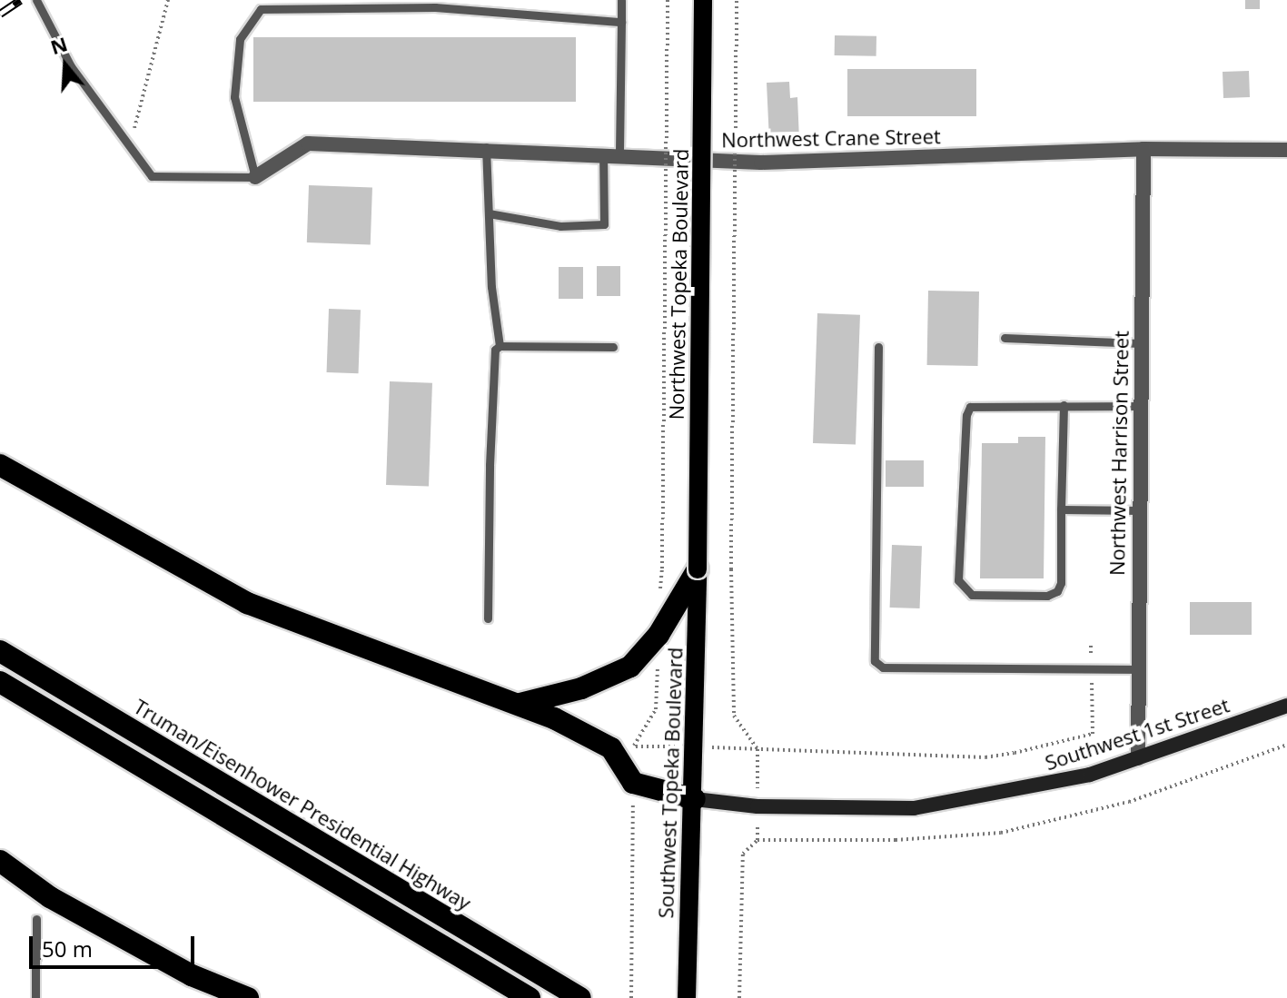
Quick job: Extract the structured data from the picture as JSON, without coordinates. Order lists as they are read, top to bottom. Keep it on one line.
{"streets":{"highway":["Truman/Eisenhower Presidential Highway"],"main road":["Northwest Topeka Boulevard","Southwest Topeka Boulevard"],"street":["Northwest Crane Street","Northwest Harrison Street","Southwest 1st Street"]},"crossings":[["Northwest Crane Street","Northwest Harrison Street"],["Northwest Topeka Boulevard","Southwest Topeka Boulevard"],["Northwest Harrison Street","Southwest 1st Street"],["Southwest 1st Street","Southwest Topeka Boulevard"]],"scale_bar":"50 m","north":"top"}
